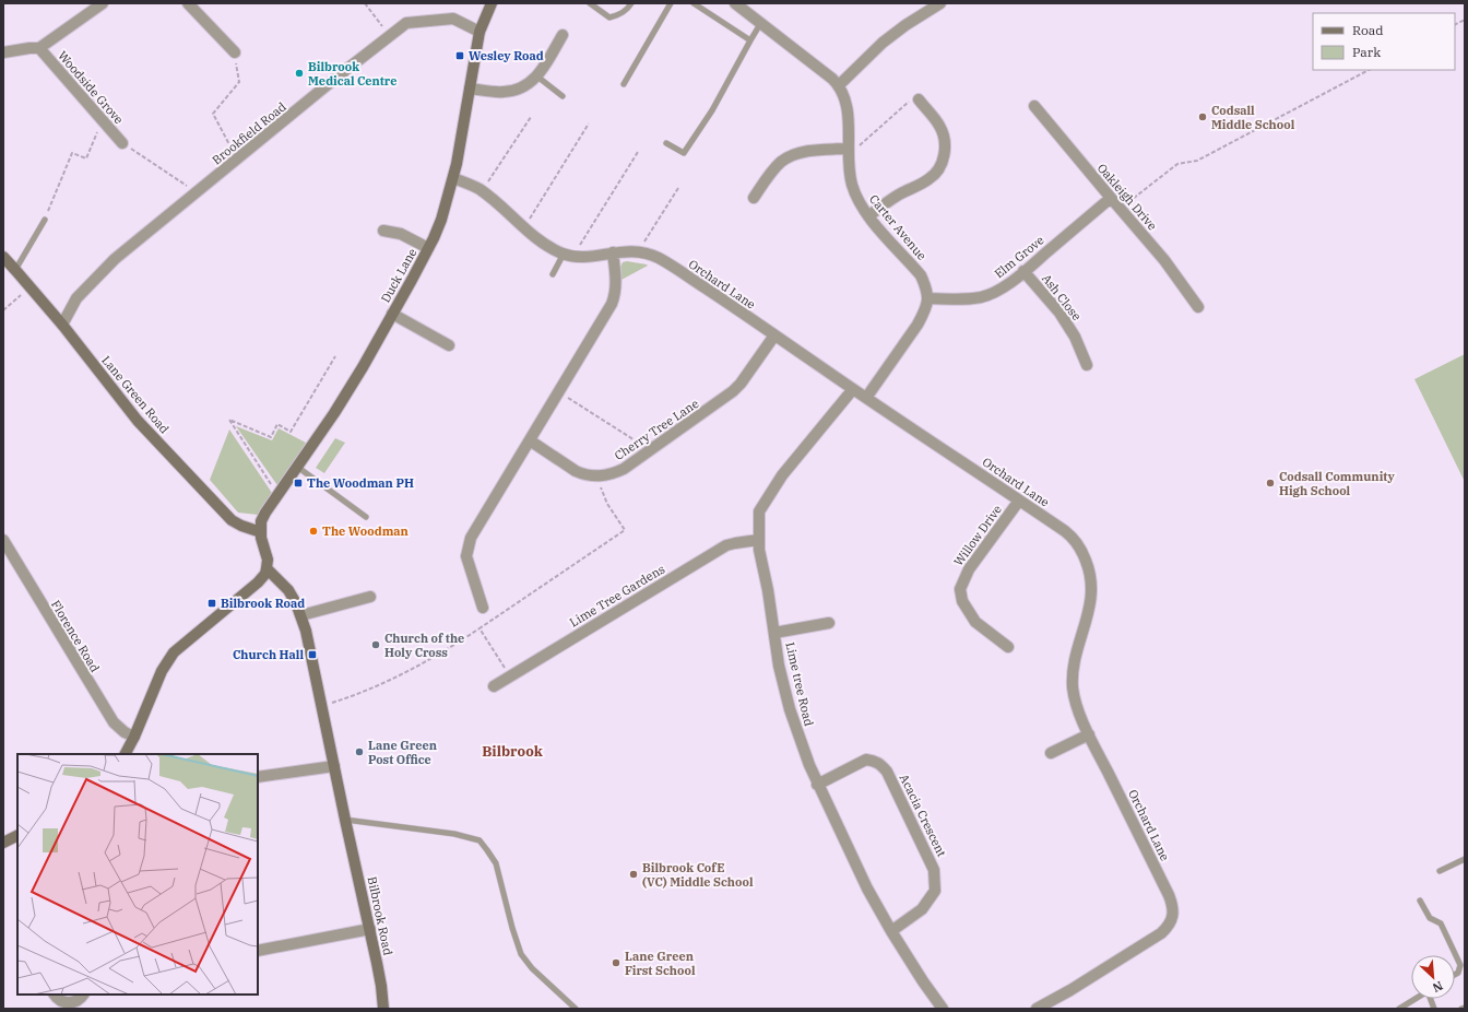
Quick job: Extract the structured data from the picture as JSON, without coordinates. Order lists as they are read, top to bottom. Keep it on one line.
{"streets":{"street":["Woodside Grove","Brookfield Road","Oakleigh Drive","Carter Avenue","Elm Grove","Duck Lane","Orchard Lane","Ash Close","Lane Green Road","Cherry Tree Lane","Willow Drive","Lime Tree Gardens","Florence Road","Lime tree Road","Acacia Crescent","Bilbrook Road"]},"crossings":[["Brookfield Road","Duck Lane"],["Brookfield Road","Lane Green Road"],["Oakleigh Drive","Elm Grove"],["Carter Avenue","Elm Grove"],["Elm Grove","Ash Close"],["Duck Lane","Orchard Lane"],["Duck Lane","Lane Green Road"],["Orchard Lane","Cherry Tree Lane"],["Orchard Lane","Willow Drive"],["Orchard Lane","Lime tree Road"],["Lime Tree Gardens","Lime tree Road"],["Lime tree Road","Acacia Crescent"]],"districts":["Bilbrook"],"places":{"transit":["Wesley Road","The Woodman PH","Bilbrook Road","Church Hall"],"other":["Bilbrook Medical Centre","Codsall Middle School","Codsall Community High School","The Woodman","Church of the Holy Cross","Lane Green Post Office","Bilbrook CofE (VC) Middle School","Lane Green First School"]},"legend":["Road","Park"],"north":"bottom right"}
